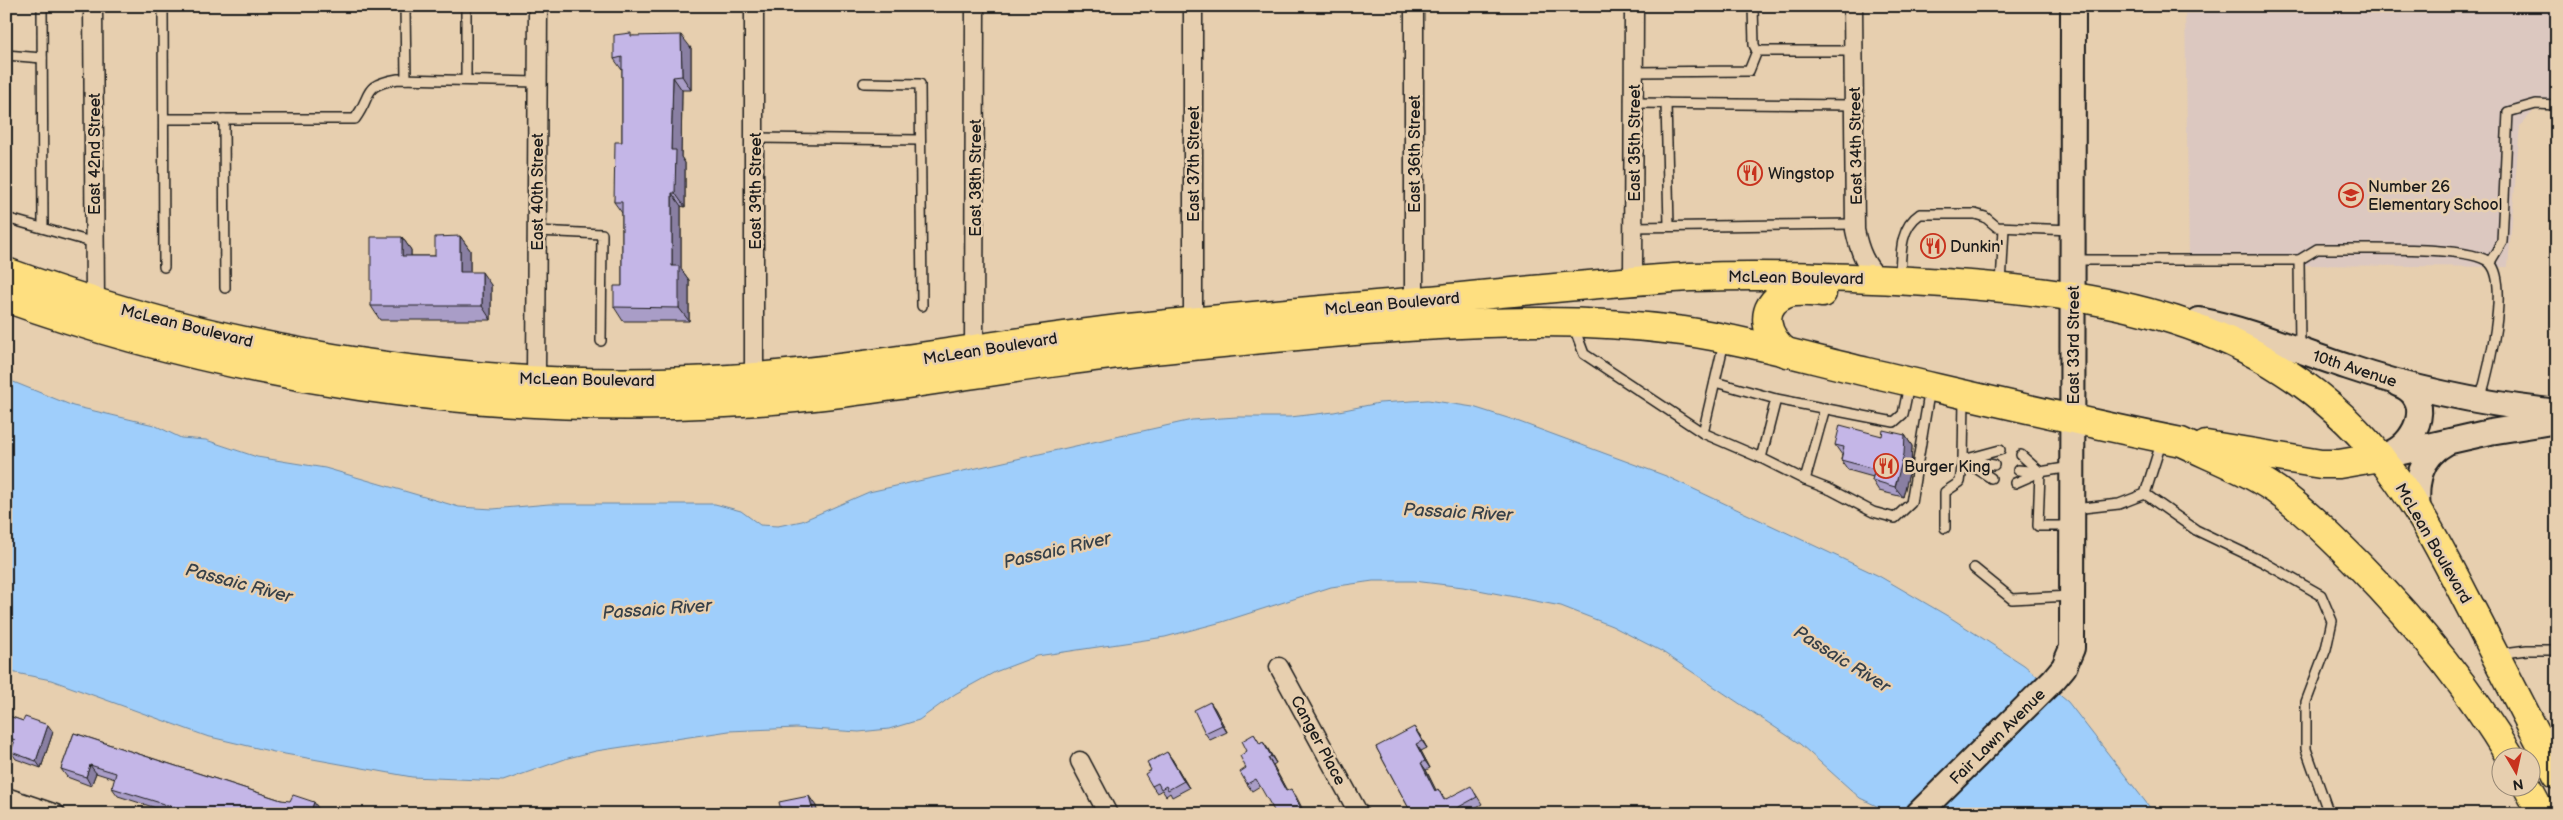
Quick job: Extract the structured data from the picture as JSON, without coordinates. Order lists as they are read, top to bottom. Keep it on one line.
{"streets":{"main road":["McLean Boulevard","East 33rd Street","10th Avenue","Fair Lawn Avenue"],"street":["East 35th Street","East 34th Street","East 42nd Street","East 36th Street","East 37th Street","East 38th Street","East 39th Street","East 40th Street","Canger Place"]},"crossings":[["East 35th Street","McLean Boulevard"],["East 34th Street","McLean Boulevard"],["East 42nd Street","McLean Boulevard"],["East 36th Street","McLean Boulevard"],["East 37th Street","McLean Boulevard"],["East 38th Street","McLean Boulevard"],["East 39th Street","McLean Boulevard"],["East 40th Street","McLean Boulevard"],["McLean Boulevard","East 33rd Street"],["McLean Boulevard","10th Avenue"],["East 33rd Street","Fair Lawn Avenue"]],"water":["Passaic River"],"places":{"restaurant":["Wingstop","Dunkin'","Burger King"],"school or university":["Number 26 Elementary School"]},"north":"bottom"}
